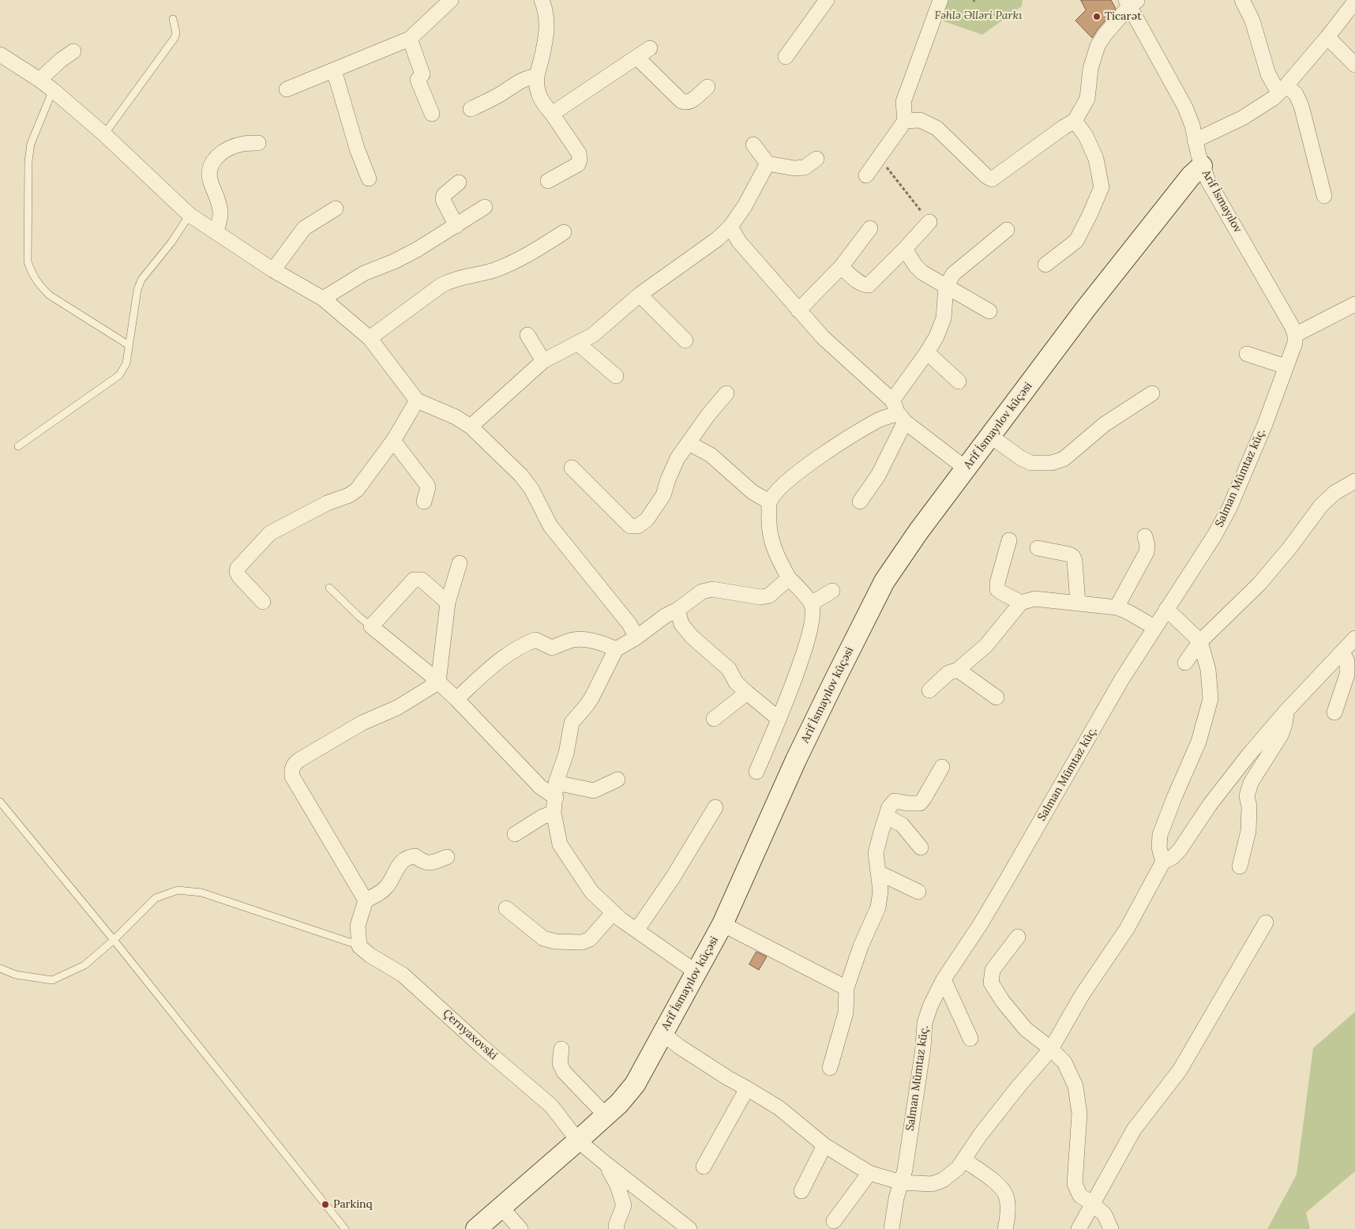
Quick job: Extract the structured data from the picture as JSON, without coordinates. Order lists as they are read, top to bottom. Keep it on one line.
{"streets":{"street":["Arif İsmayılov","Arif İsmayılov küçəsi","Salman Mümtaz küç.","Çernyaxovski"]},"crossings":[["Arif İsmayılov","Arif İsmayılov küçəsi"],["Arif İsmayılov","Salman Mümtaz küç."],["Arif İsmayılov küçəsi","Çernyaxovski"]],"parks":["Fəhlə Əlləri Parkı"],"places":["Ticarət","Parkinq"]}
